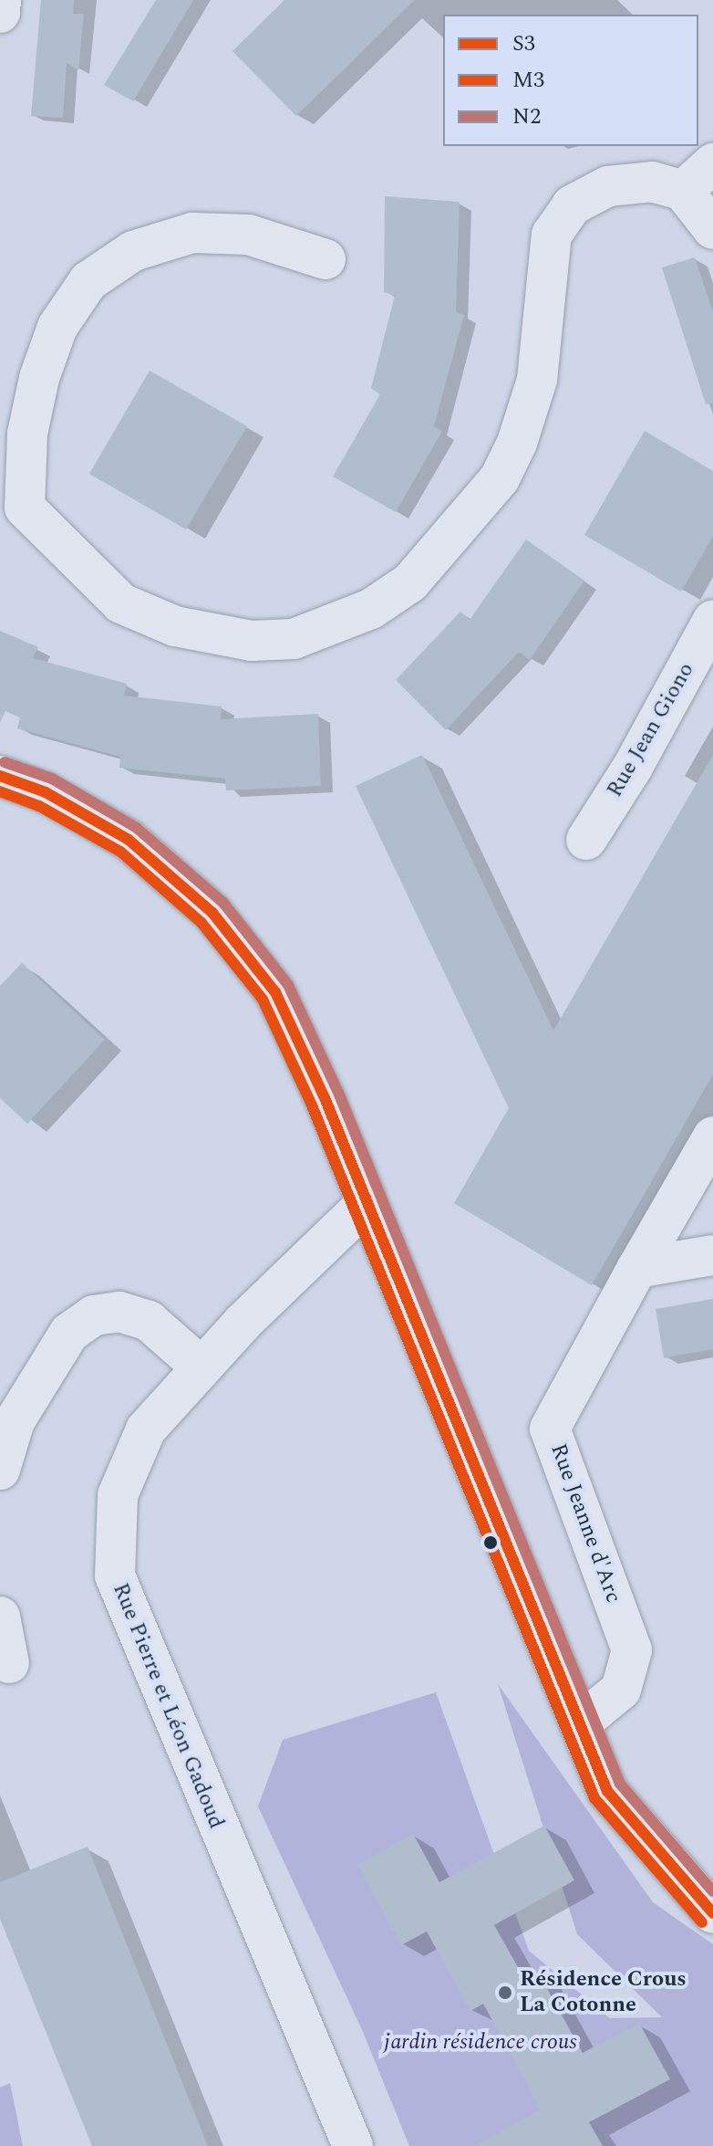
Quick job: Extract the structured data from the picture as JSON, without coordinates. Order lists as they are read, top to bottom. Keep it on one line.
{"streets":{"street":["Rue Jean Giono","Rue Jeanne d'Arc","Rue Pierre et Léon Gadoud"]},"parks":["jardin résidence crous"],"places":["Résidence Crous La Cotonne"],"lines":["transit line N2","transit line S3","transit line M3"],"legend":["S3","M3","N2"]}
